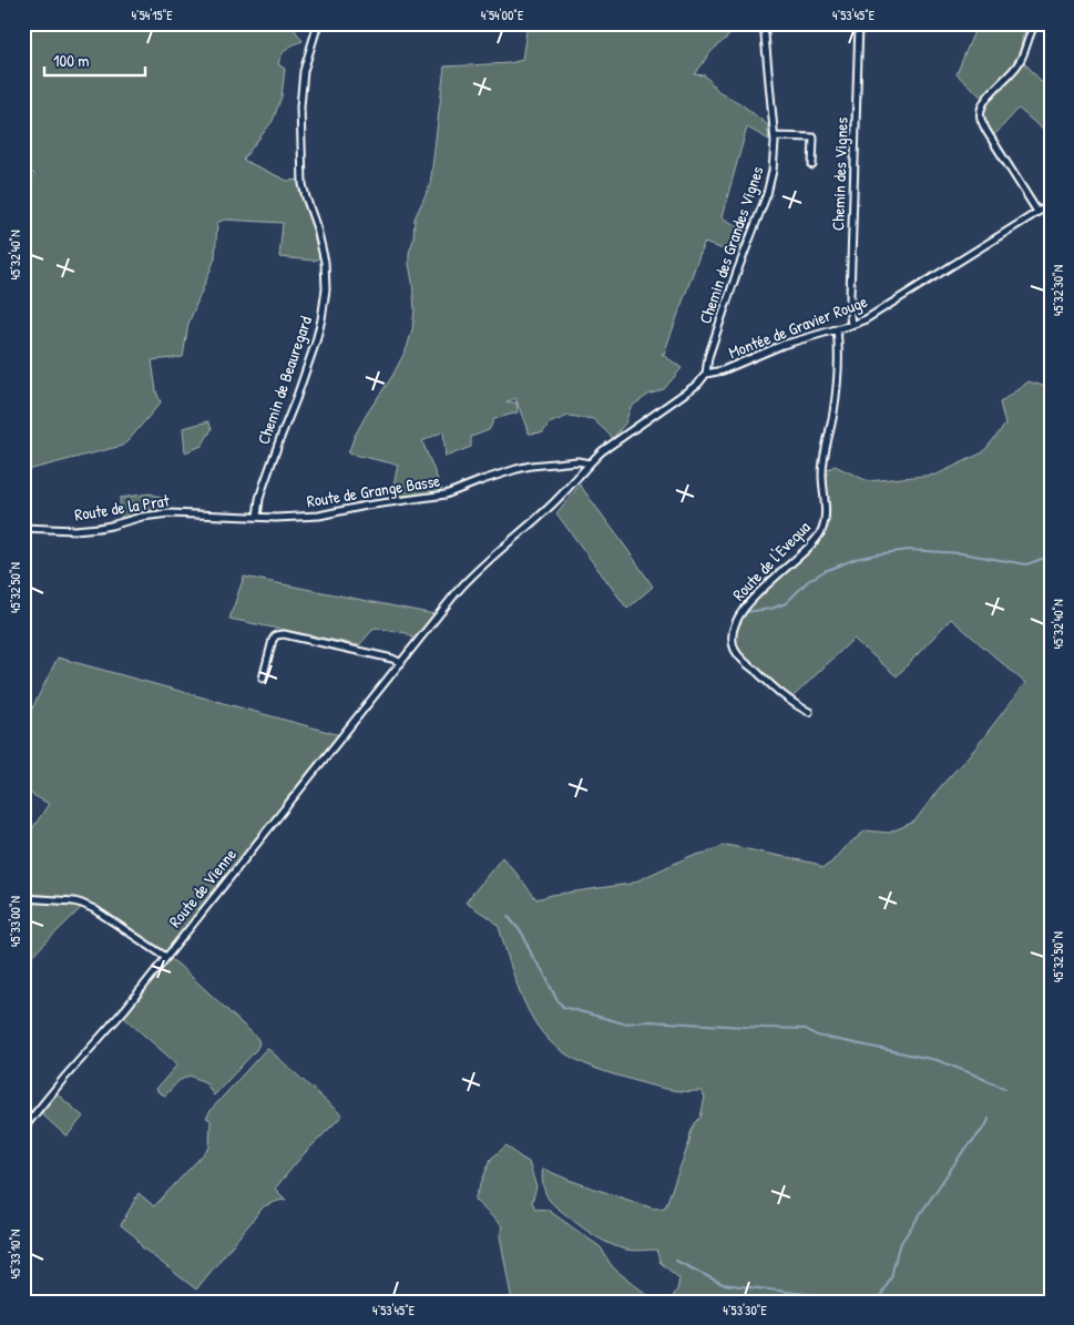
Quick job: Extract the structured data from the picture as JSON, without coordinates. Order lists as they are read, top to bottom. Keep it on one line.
{"streets":{"street":["Chemin des Vignes","Chemin des Grandes Vignes","Montée de Gravier Rouge","Chemin de Beauregard","Route de Grange Basse","Route de la Prat","Route de l'Evequa","Route de Vienne"]},"crossings":[["Chemin des Vignes","Montée de Gravier Rouge"],["Chemin des Grandes Vignes","Montée de Gravier Rouge"],["Montée de Gravier Rouge","Route de Grange Basse"],["Montée de Gravier Rouge","Route de l'Evequa"],["Montée de Gravier Rouge","Route de Vienne"],["Chemin de Beauregard","Route de Grange Basse"],["Chemin de Beauregard","Route de la Prat"],["Route de Grange Basse","Route de la Prat"],["Route de Grange Basse","Route de Vienne"]],"scale_bar":"100 m","coordinates":["4°54'15\"E","4°54'00\"E","4°53'45\"E","45°32'40\"N","45°32'30\"N","45°32'50\"N","45°33'00\"N","45°33'10\"N","4°53'30\"E"]}
